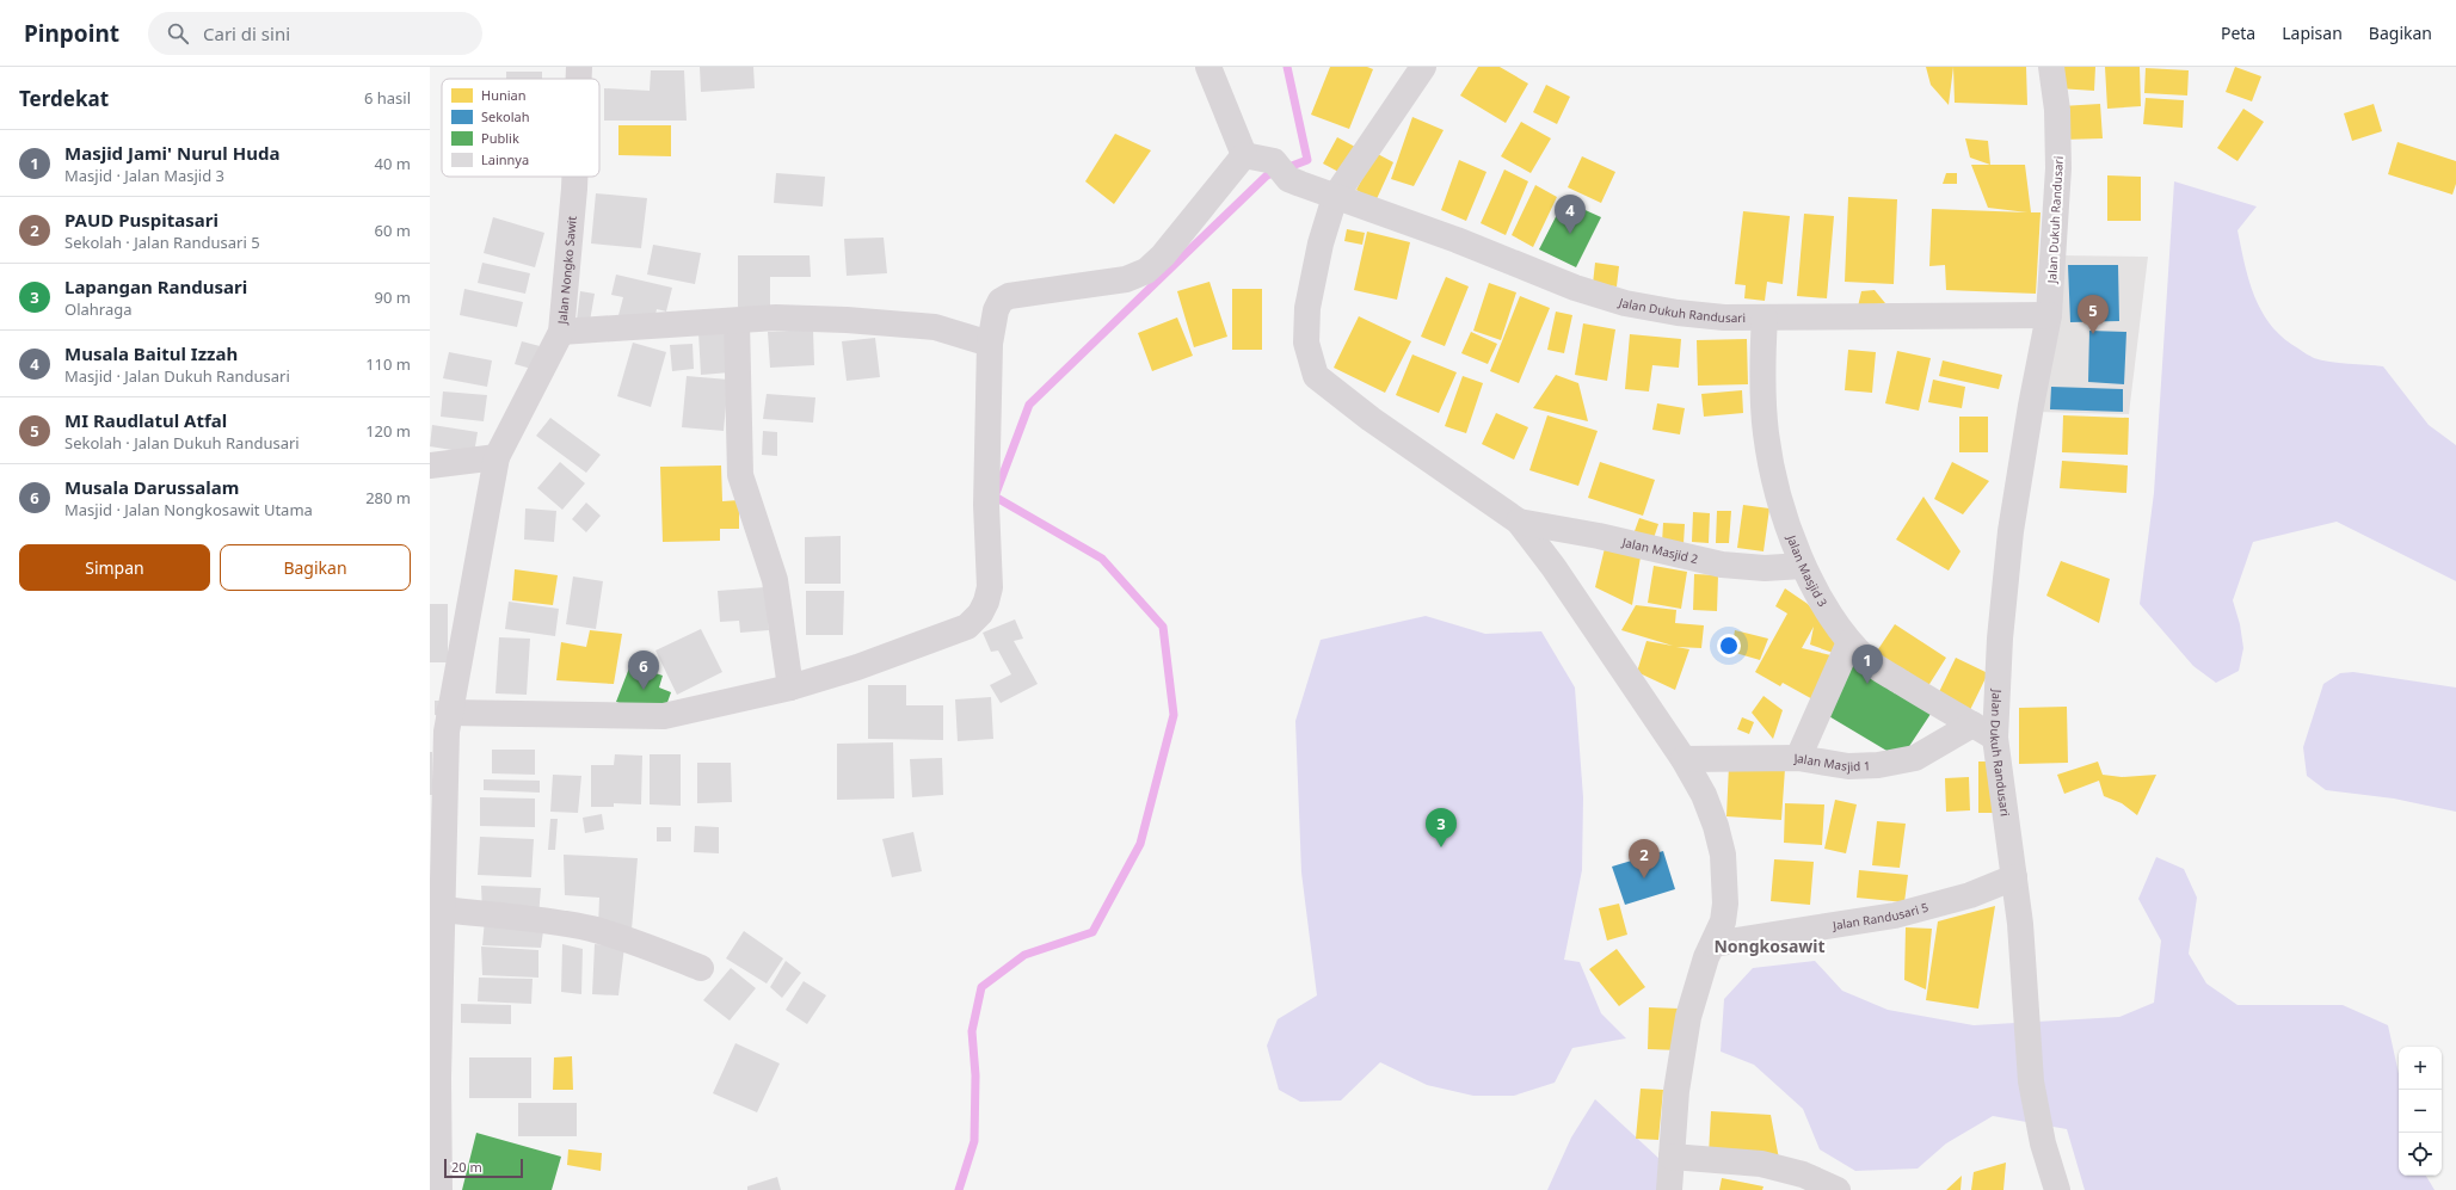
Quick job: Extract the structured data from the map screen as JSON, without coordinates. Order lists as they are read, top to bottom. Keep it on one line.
{"streets":{"street":["Jalan Dukuh Randusari","Jalan Nongko Sawit","Jalan Masjid 2","Jalan Masjid 3","Jalan Masjid 1","Jalan Randusari 5"]},"crossings":[["Jalan Dukuh Randusari","Jalan Masjid 3"],["Jalan Dukuh Randusari","Jalan Randusari 5"],["Jalan Masjid 2","Jalan Masjid 3"],["Jalan Masjid 3","Jalan Masjid 1"]],"districts":["Nongkosawit"],"legend":["Hunian","Sekolah","Publik","Lainnya"],"scale_bar":"20 m","page":{"header":"Pinpoint","search":"Cari di sini","nav":["Peta","Lapisan","Bagikan"],"heading":["Terdekat","6 hasil"],"list":[{"mark":"1","name":"Masjid Jami' Nurul Huda","note":"Masjid · Jalan Masjid 3","value":"40 m"},{"mark":"2","name":"PAUD Puspitasari","note":"Sekolah · Jalan Randusari 5","value":"60 m"},{"mark":"3","name":"Lapangan Randusari","note":"Olahraga","value":"90 m"},{"mark":"4","name":"Musala Baitul Izzah","note":"Masjid · Jalan Dukuh Randusari","value":"110 m"},{"mark":"5","name":"MI Raudlatul Atfal","note":"Sekolah · Jalan Dukuh Randusari","value":"120 m"},{"mark":"6","name":"Musala Darussalam","note":"Masjid · Jalan Nongkosawit Utama","value":"280 m"}],"pins":["4","5","1","6","3","2"],"buttons":["Simpan","Bagikan"],"map_buttons":["+","−"],"scale":"20 m"}}
